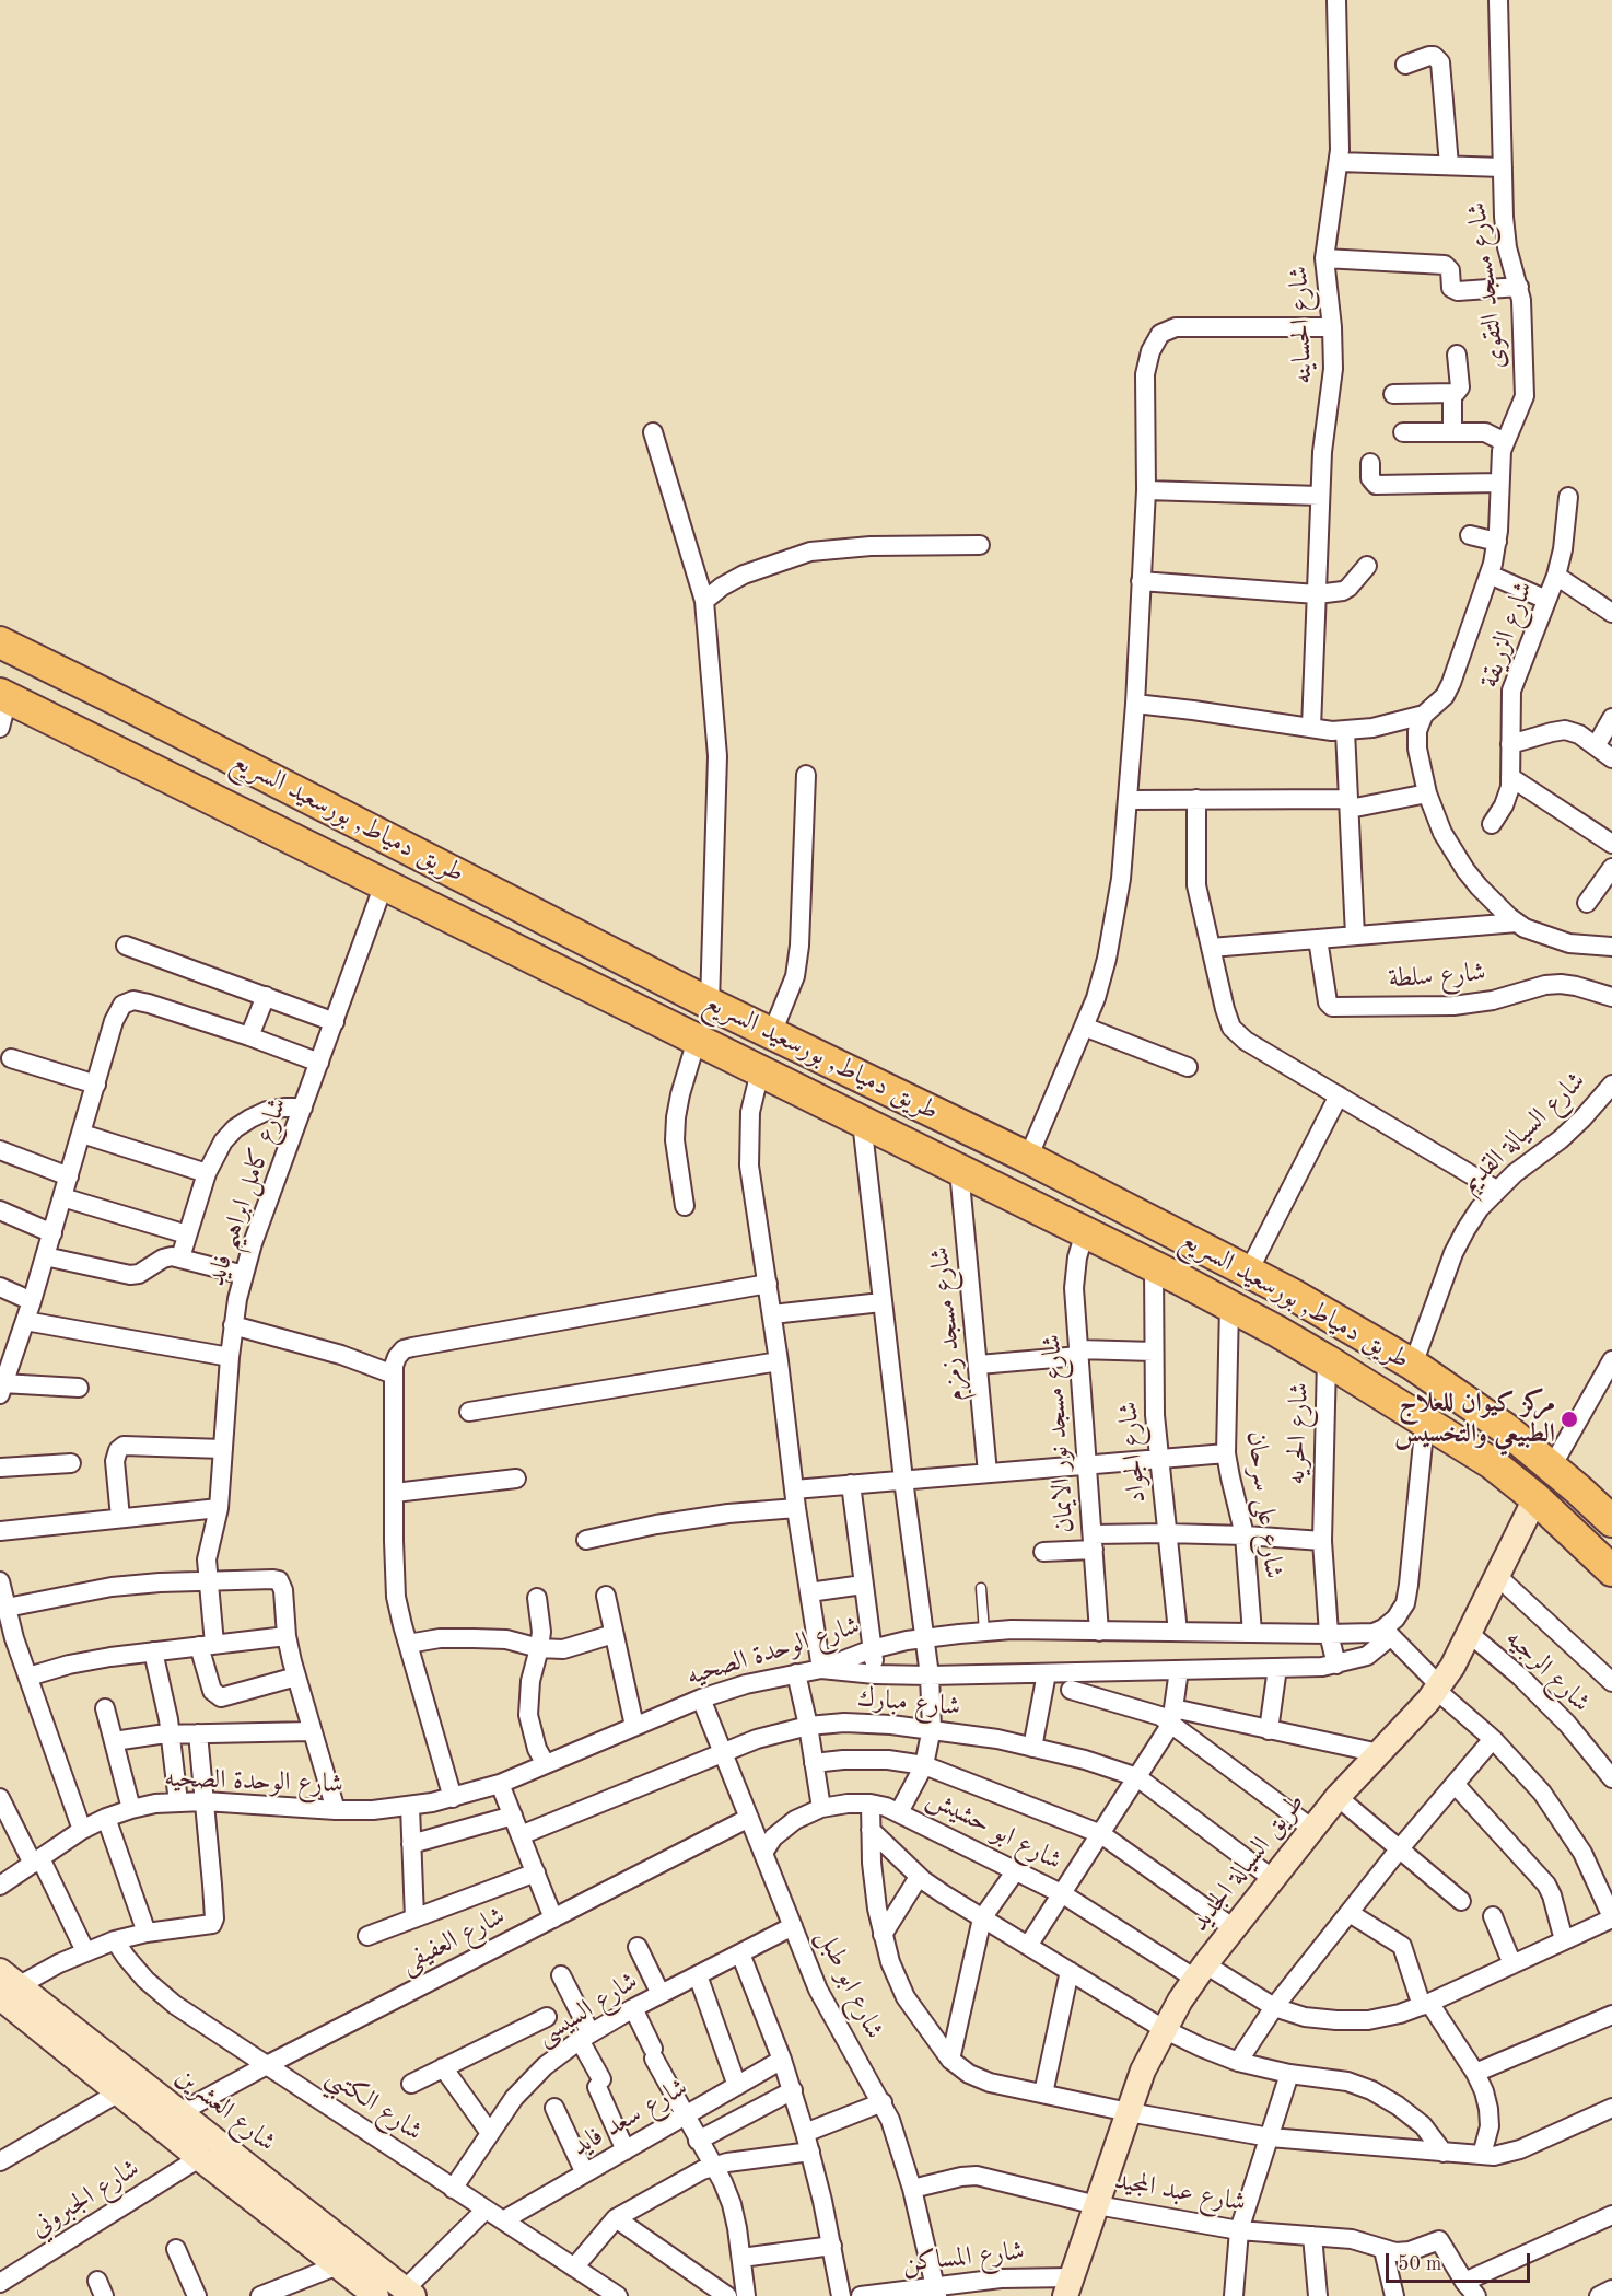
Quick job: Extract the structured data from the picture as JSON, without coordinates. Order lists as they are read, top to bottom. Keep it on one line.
{"streets":{"highway":["طريق دمياط, بورسعيد السريع"],"main road":["طريق السيالة الجديد","شارع العشرين"],"street":["شارع مسجد التقوى","شارع الحساينه","شارع الزريقة","شارع سلطة","شارع السيالة القديم","شارع كامل ابراهيم فايد","شارع مسجد زمزم","شارع مسجد نور الايمان","شارع الحريه","شارع الجواد","شارع على سرحان","شارع الوحدة الصحيه","شارع الرجيه","شارع مبارك","شارع ابو حشيش","شارع العفيفى","شارع ابو طبل","شارع السيسى","شارع الكتبي","شارع سعد فايد","شارع عبد المجيد","شارع الجبروني","شارع المساكن"]},"crossings":[["طريق دمياط, بورسعيد السريع","شارع السيالة القديم"],["طريق دمياط, بورسعيد السريع","شارع كامل ابراهيم فايد"],["طريق دمياط, بورسعيد السريع","شارع مسجد زمزم"],["طريق دمياط, بورسعيد السريع","شارع مسجد نور الايمان"],["طريق دمياط, بورسعيد السريع","شارع الحريه"],["طريق دمياط, بورسعيد السريع","شارع الجواد"],["طريق دمياط, بورسعيد السريع","شارع على سرحان"],["طريق دمياط, بورسعيد السريع","طريق السيالة الجديد"],["شارع مسجد نور الايمان","شارع الوحدة الصحيه"],["شارع الحريه","شارع الوحدة الصحيه"],["شارع الجواد","شارع الوحدة الصحيه"],["شارع على سرحان","شارع الوحدة الصحيه"],["شارع الوحدة الصحيه","شارع ابو طبل"],["شارع الرجيه","طريق السيالة الجديد"],["شارع مبارك","طريق السيالة الجديد"],["شارع مبارك","شارع ابو طبل"],["شارع ابو حشيش","طريق السيالة الجديد"],["شارع ابو حشيش","شارع ابو طبل"],["طريق السيالة الجديد","شارع عبد المجيد"],["طريق السيالة الجديد","شارع المساكن"],["شارع العفيفى","شارع ابو طبل"],["شارع العفيفى","شارع الكتبي"],["شارع العفيفى","شارع العشرين"],["شارع ابو طبل","شارع السيسى"],["شارع ابو طبل","شارع عبد المجيد"],["شارع ابو طبل","شارع المساكن"],["شارع السيسى","شارع الكتبي"],["شارع الكتبي","شارع سعد فايد"],["شارع العشرين","شارع الجبروني"]],"places":["مركز كيوان للعلاج الطبيعي والتخسيس"],"scale_bar":"50 m"}
